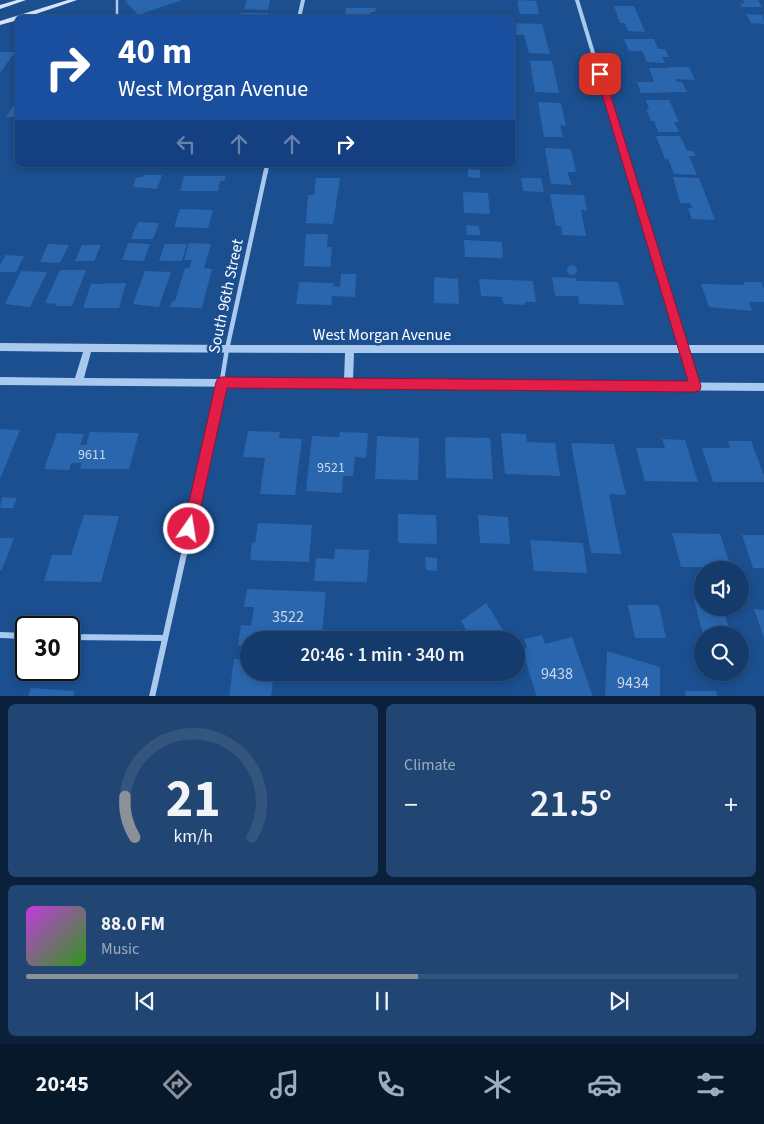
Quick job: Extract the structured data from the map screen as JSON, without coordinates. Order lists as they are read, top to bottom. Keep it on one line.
{"streets":{"street":["South 96th Street","West Morgan Avenue"]},"crossings":[["South 96th Street","West Morgan Avenue"]],"house_numbers":["9611","9521","3522","9438","9434"],"page":{"turn":["40 m","West Morgan Avenue"],"limit":"30","trip":"20:46 · 1 min · 340 m","tile":"Climate","heat":["−","21.5°","+"],"song":["88.0 FM","Music"],"tabs":"20:45","gauge":["21","km/h"]}}
